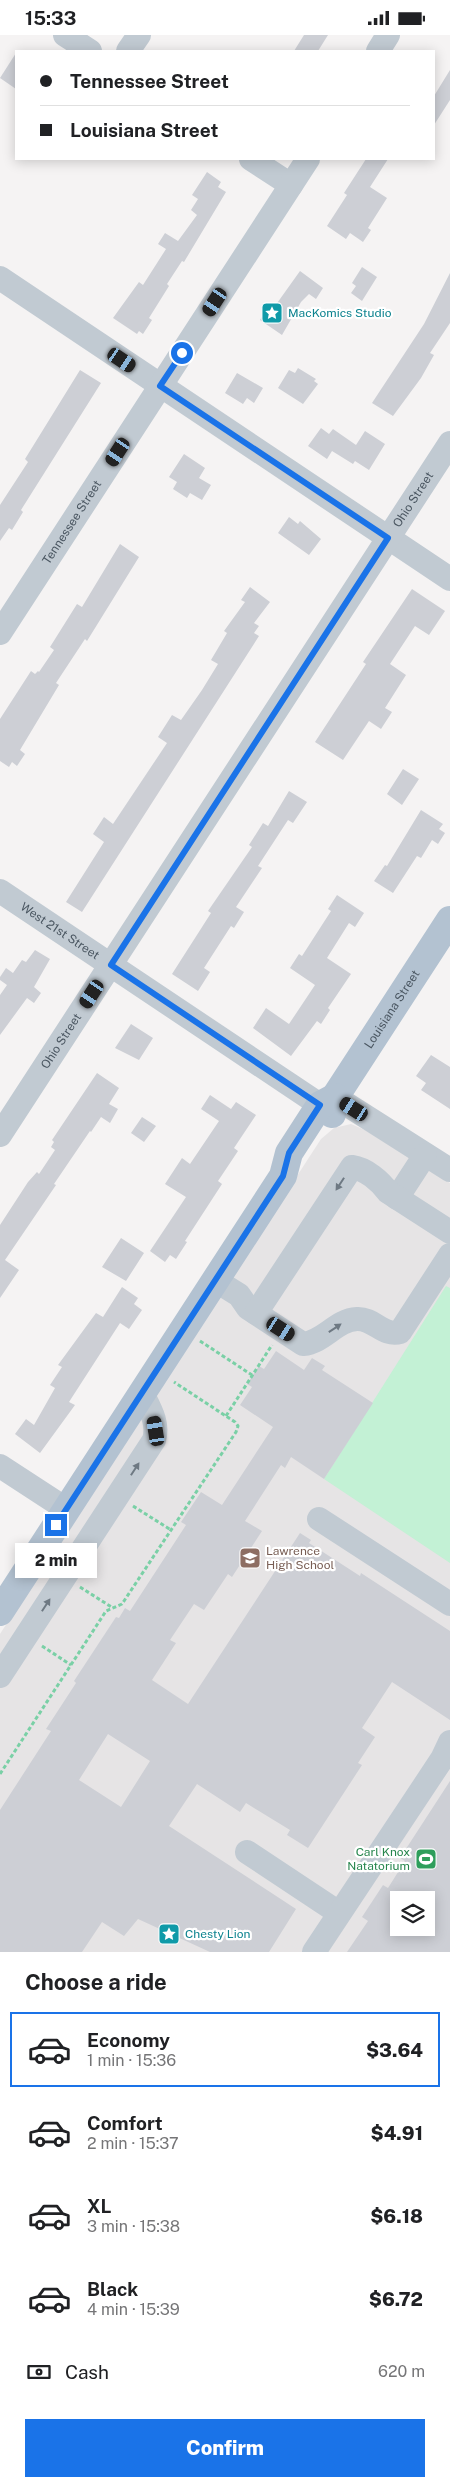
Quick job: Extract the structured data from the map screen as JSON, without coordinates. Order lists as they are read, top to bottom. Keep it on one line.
{"streets":{"main road":["Louisiana Street"],"street":["Ohio Street","Tennessee Street","West 21st Street"]},"crossings":[["Ohio Street","West 21st Street"],["West 21st Street","Louisiana Street"]],"places":{"place":["MacKomics Studio","Chesty Lion"],"school or university":["Lawrence High School"],"sports":["Carl Knox Natatorium"]},"page":{"status":"15:33","banner":["Tennessee Street","Louisiana Street"],"bubble":"2 min","heading":"Choose a ride","list":[{"name":"Economy","note":"1 min · 15:36","value":"$3.64"},{"name":"Comfort","note":"2 min · 15:37","value":"$4.91"},{"name":"XL","note":"3 min · 15:38","value":"$6.18"},{"name":"Black","note":"4 min · 15:39","value":"$6.72"}],"pay":["Cash","620 m"],"buttons":"Confirm"}}
